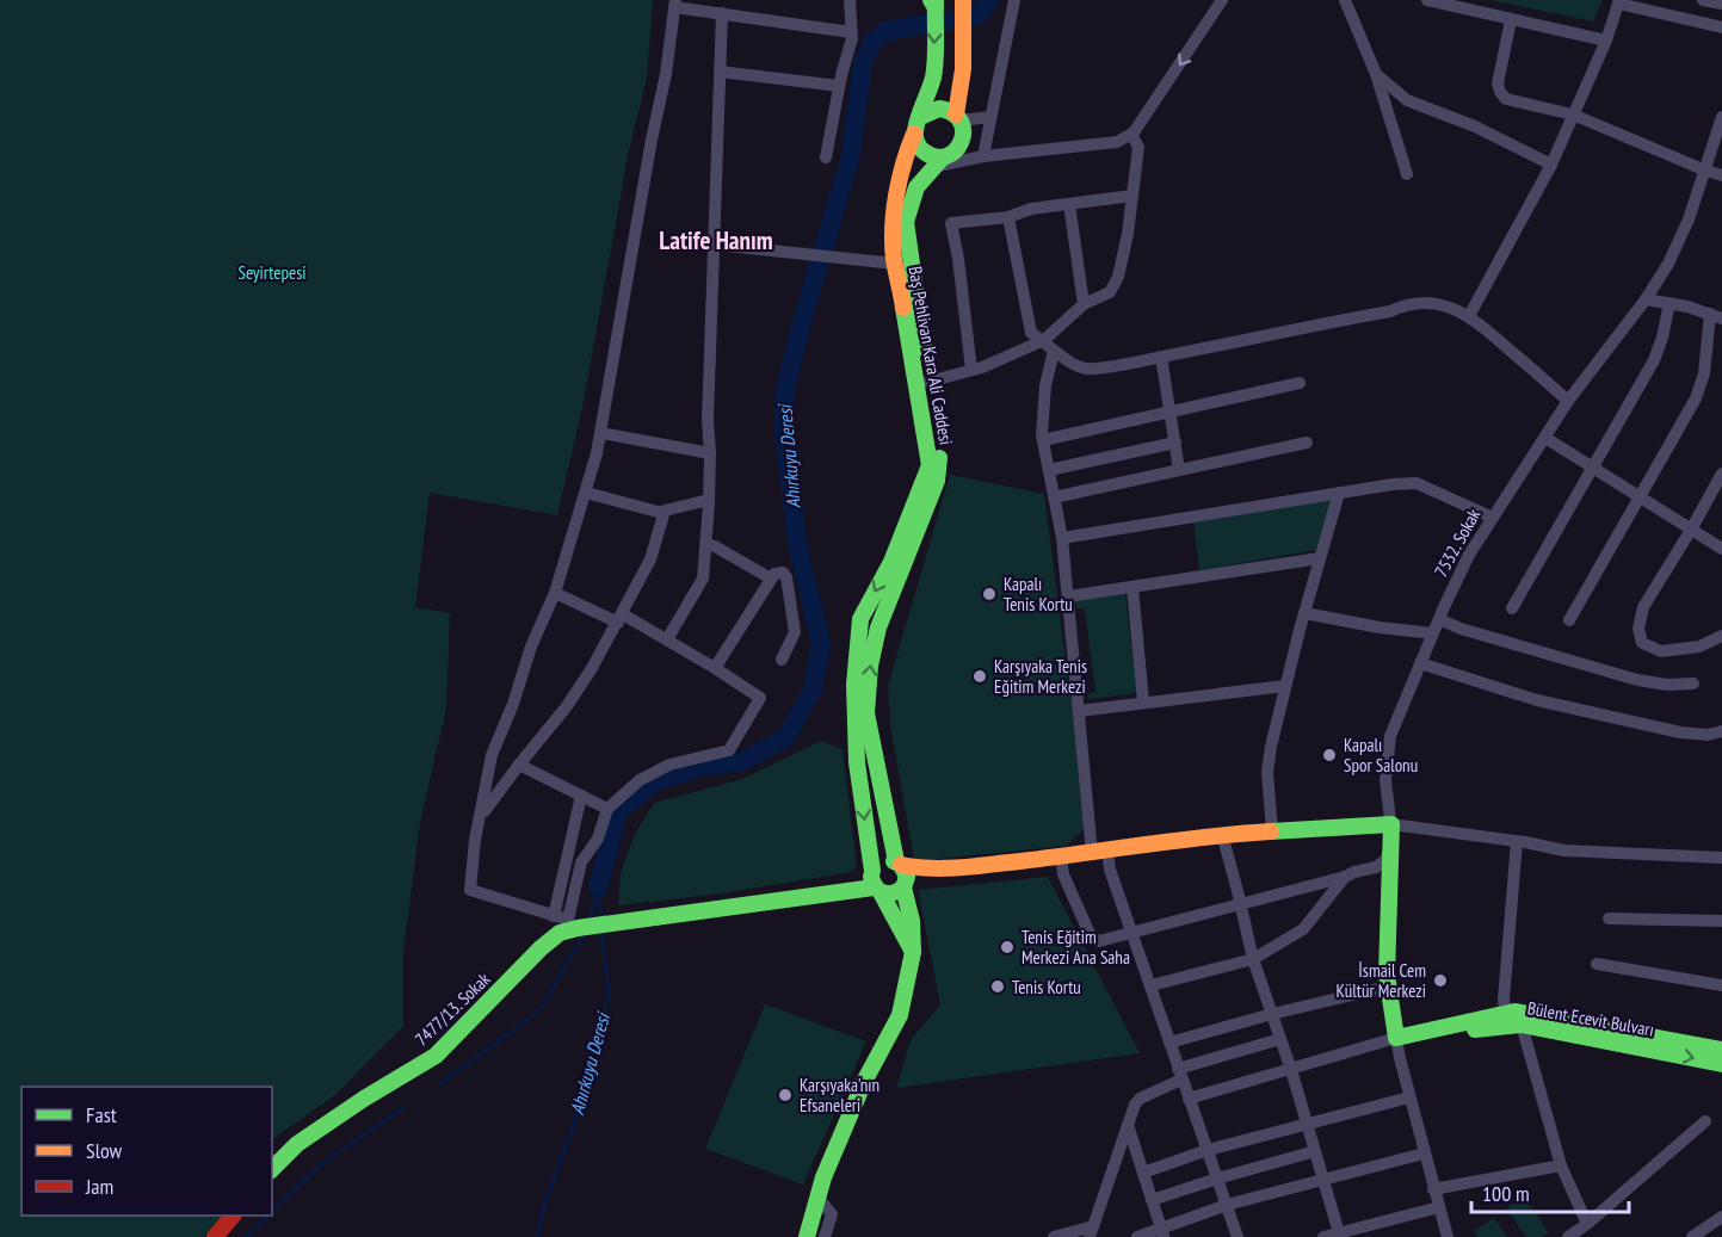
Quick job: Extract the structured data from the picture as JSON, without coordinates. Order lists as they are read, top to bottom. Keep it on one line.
{"streets":{"street":["Baş Pehlivan Kara Ali Caddesi","7532. Sokak","7477/13. Sokak","Bülent Ecevit Bulvarı"]},"crossings":[["Baş Pehlivan Kara Ali Caddesi","7477/13. Sokak"],["7532. Sokak","Bülent Ecevit Bulvarı"]],"districts":["Latife Hanım"],"water":["Ahırkuyu Deresi"],"parks":["Seyirtepesi"],"places":["Kapalı Tenis Kortu","Karşıyaka Tenis Eğitim Merkezi","Kapalı Spor Salonu","Tenis Eğitim Merkezi Ana Saha","İsmail Cem Kültür Merkezi","Tenis Kortu","Karşıyaka'nın Efsaneleri"],"legend":["Fast","Slow","Jam"],"scale_bar":"100 m"}
